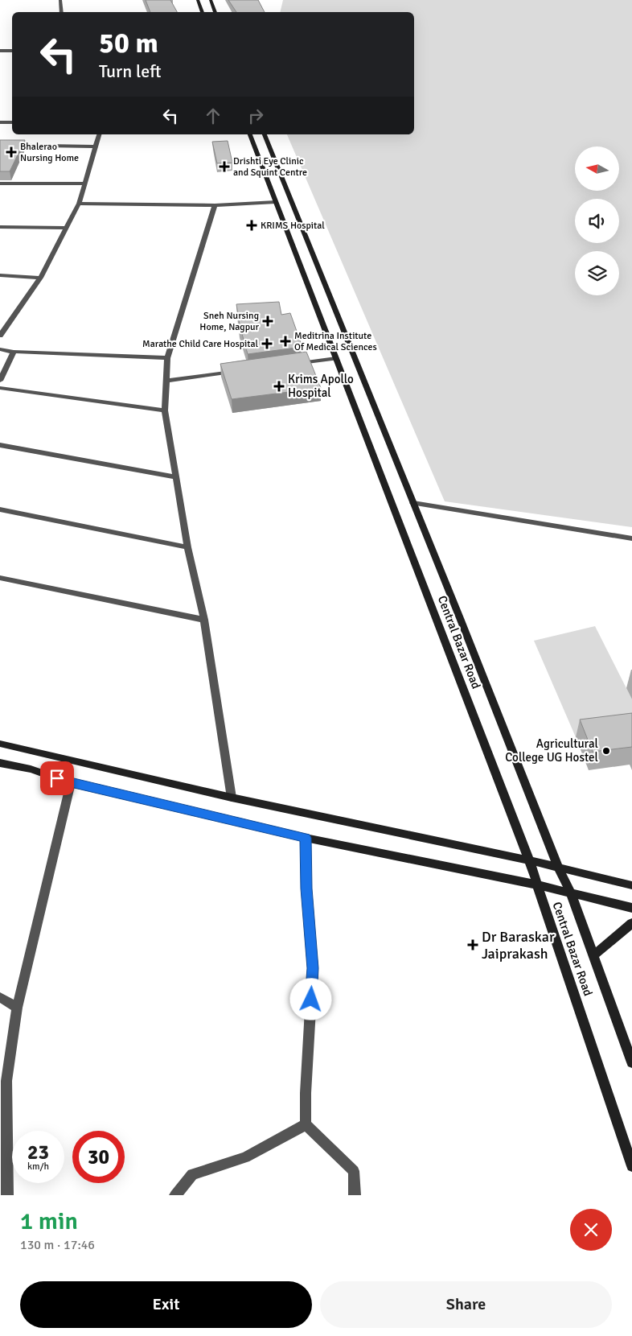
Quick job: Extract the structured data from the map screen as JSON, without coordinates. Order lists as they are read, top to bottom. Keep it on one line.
{"streets":{"main road":["Central Bazar Road"]},"places":{"health":["Bhalerao Nursing Home","Drishti Eye Clinic and Squint Centre","KRIMS Hospital","Sneh Nursing Home, Nagpur","Meditrina Institute Of Medical Sciences","Marathe Child Care Hospital","Krims Apollo Hospital","Dr Baraskar Jaiprakash"],"other":["Agricultural College UG Hostel"]},"north":"left","page":{"turn":["50 m","Turn left"],"speed":"23 km/h","limit":"30","heading":["1 min","130 m · 17:46"],"buttons":["Exit","Share"]}}
